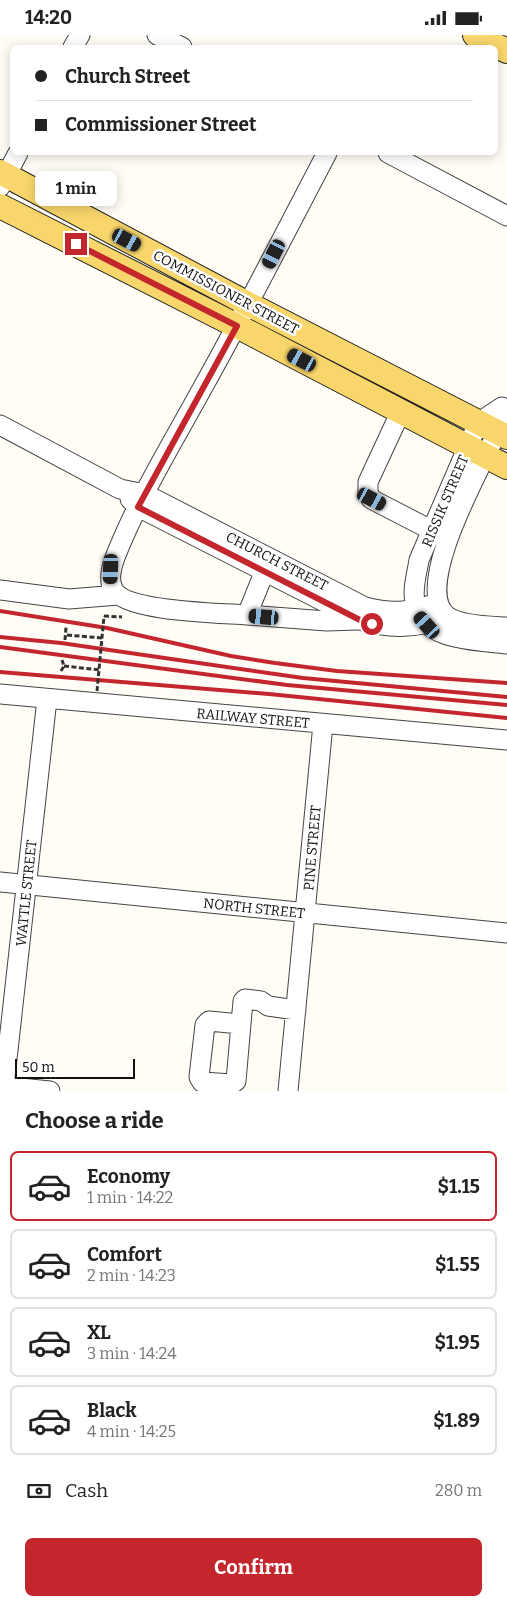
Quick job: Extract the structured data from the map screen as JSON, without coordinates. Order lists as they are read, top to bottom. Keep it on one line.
{"streets":{"main road":["COMMISSIONER STREET"],"street":["RISSIK STREET","CHURCH STREET","RAILWAY STREET","PINE STREET","WATTLE STREET","NORTH STREET"]},"crossings":[["COMMISSIONER STREET","RISSIK STREET"],["RISSIK STREET","CHURCH STREET"],["RAILWAY STREET","PINE STREET"],["RAILWAY STREET","WATTLE STREET"],["PINE STREET","NORTH STREET"],["WATTLE STREET","NORTH STREET"]],"scale_bar":"50 m","page":{"status":"14:20","banner":["Church Street","Commissioner Street"],"bubble":"1 min","scale":"50 m","heading":"Choose a ride","list":[{"name":"Economy","note":"1 min · 14:22","value":"$1.15"},{"name":"Comfort","note":"2 min · 14:23","value":"$1.55"},{"name":"XL","note":"3 min · 14:24","value":"$1.95"},{"name":"Black","note":"4 min · 14:25","value":"$1.89"}],"pay":["Cash","280 m"],"buttons":"Confirm"}}
